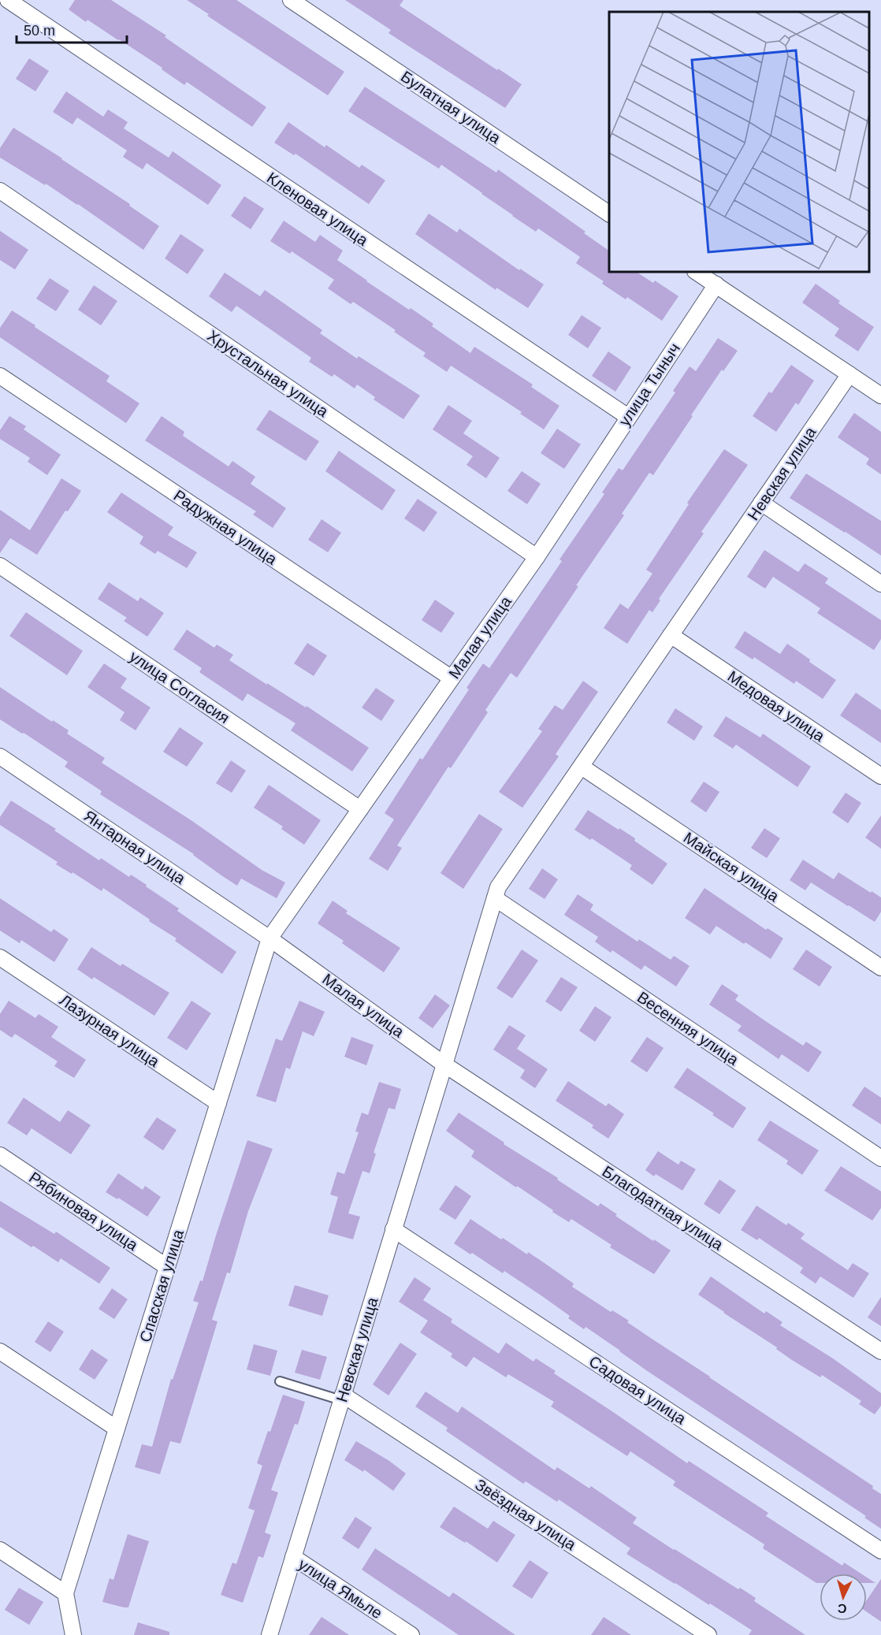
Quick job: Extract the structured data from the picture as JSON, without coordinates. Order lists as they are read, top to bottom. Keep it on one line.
{"streets":{"street":["Булатная улица","Кленовая улица","Хрустальная улица","улица Тыныч","Невская улица","Радужная улица","Малая улица","улица Согласия","Медовая улица","Янтарная улица","Майская улица","Весенняя улица","Лазурная улица","Благодатная улица","Рябиновая улица","Спасская улица","Садовая улица","Звёздная улица","улица Ямьле"]},"crossings":[["Кленовая улица","улица Тыныч"],["Хрустальная улица","Малая улица"],["улица Тыныч","Малая улица"],["Невская улица","Малая улица"],["Невская улица","Медовая улица"],["Невская улица","Благодатная улица"],["Невская улица","Садовая улица"],["Невская улица","Звёздная улица"],["Невская улица","улица Ямьле"],["Радужная улица","Малая улица"],["Малая улица","улица Согласия"],["Малая улица","Янтарная улица"],["Малая улица","Благодатная улица"],["Малая улица","Спасская улица"],["Янтарная улица","Спасская улица"],["Лазурная улица","Спасская улица"],["Рябиновая улица","Спасская улица"]],"scale_bar":"50 m","north":"bottom"}
